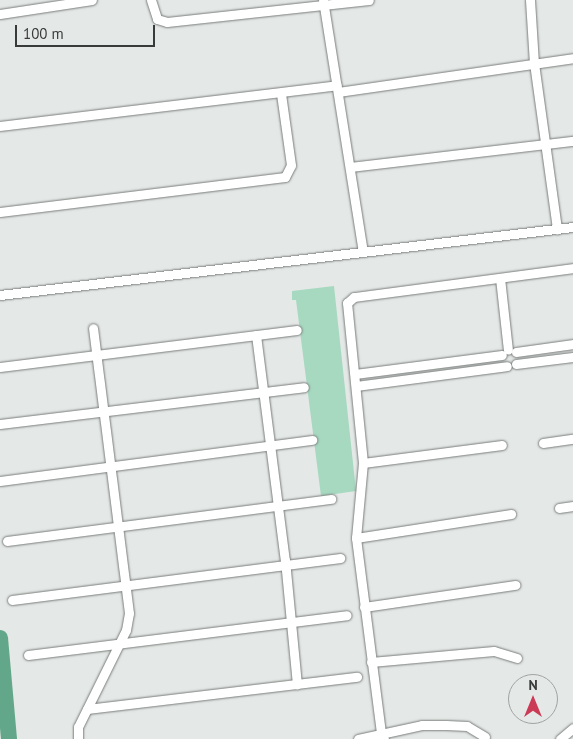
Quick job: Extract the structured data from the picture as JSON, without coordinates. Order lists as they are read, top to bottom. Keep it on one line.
{"scale_bar":"100 m","north":"top"}
